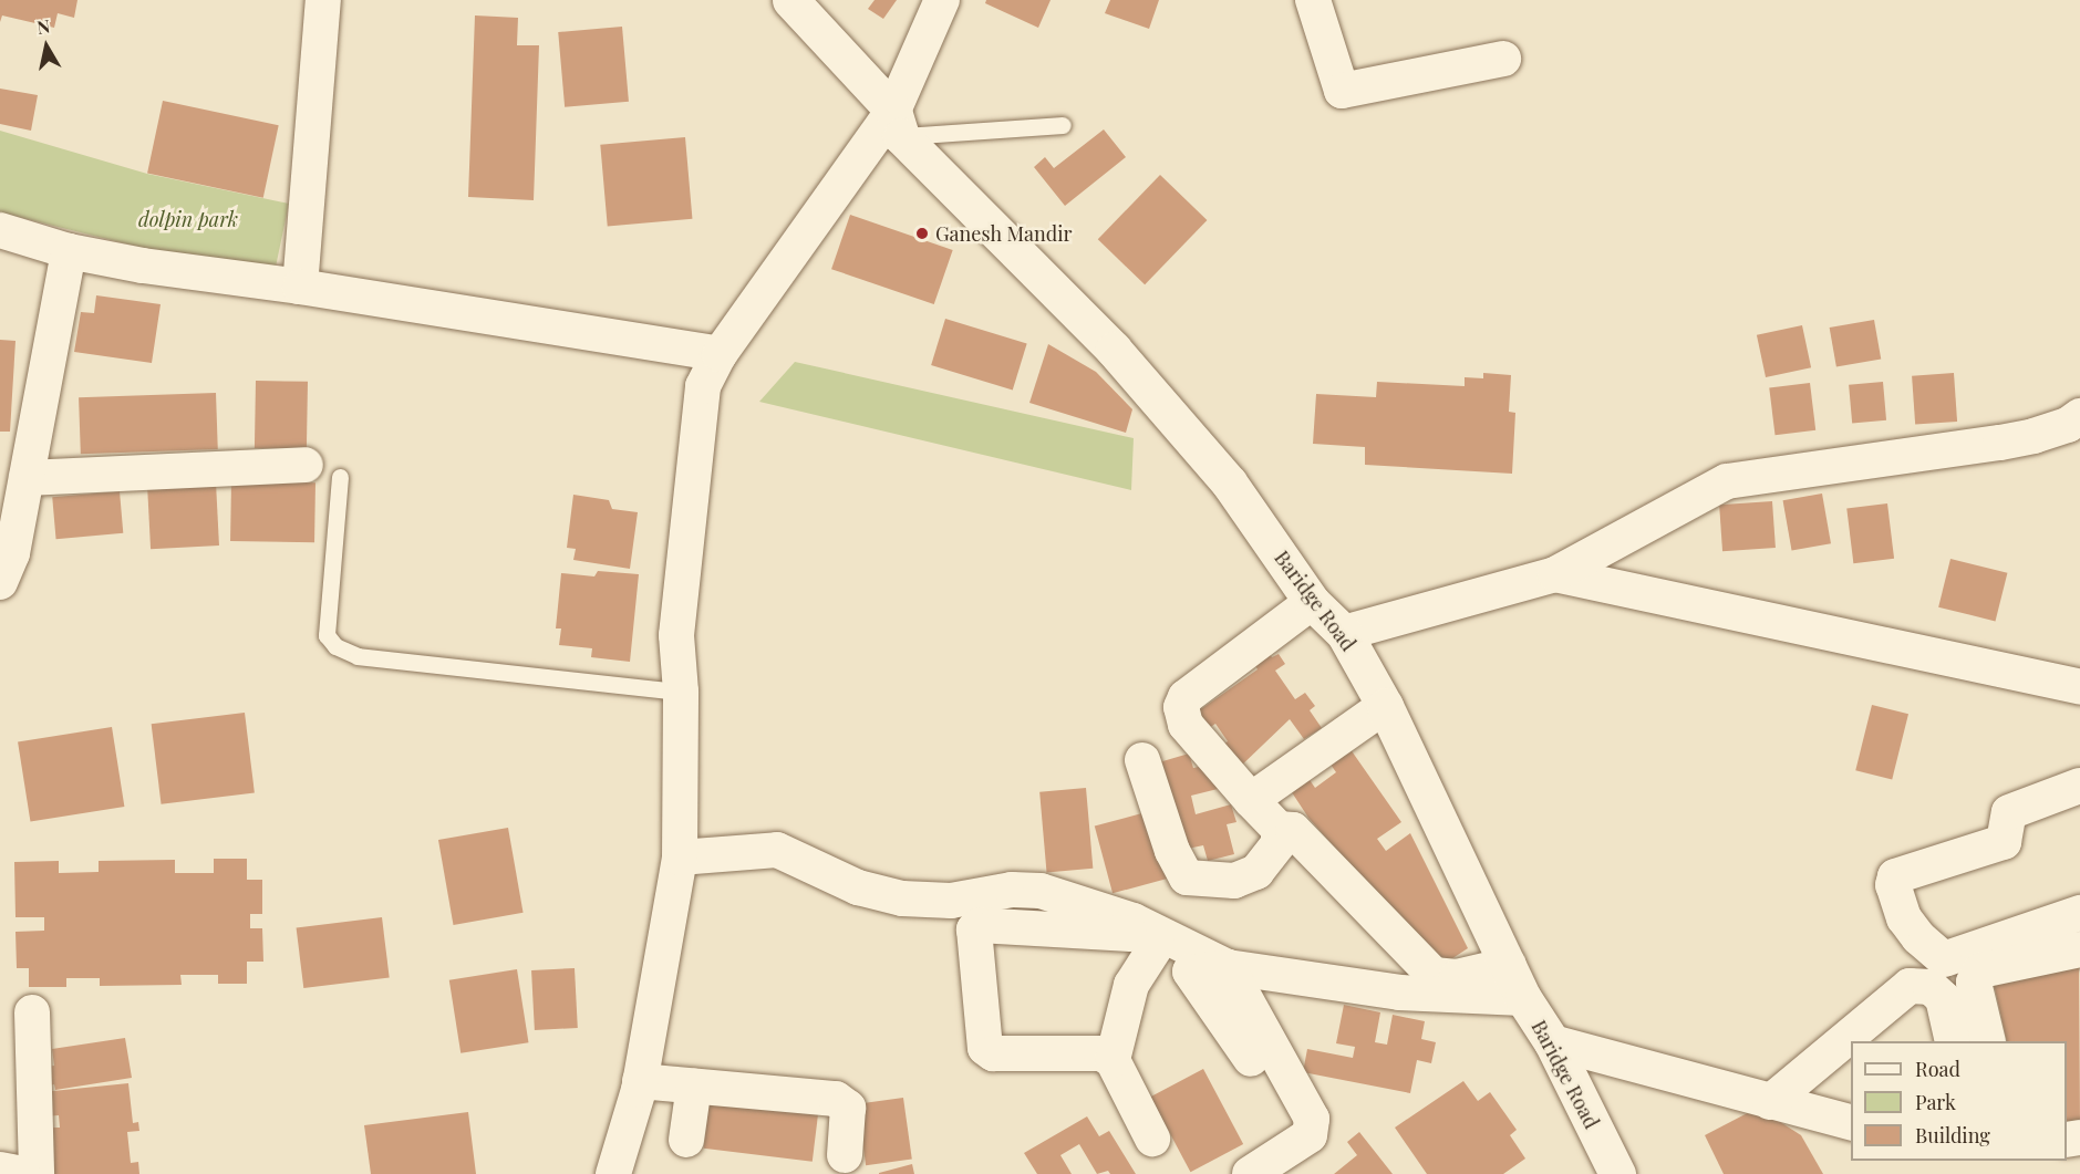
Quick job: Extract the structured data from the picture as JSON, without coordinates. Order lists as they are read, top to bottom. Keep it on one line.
{"streets":{"street":["Baridge Road"]},"parks":["dolpin park"],"places":["Ganesh Mandir"],"legend":["Road","Park","Building"],"north":"top"}
